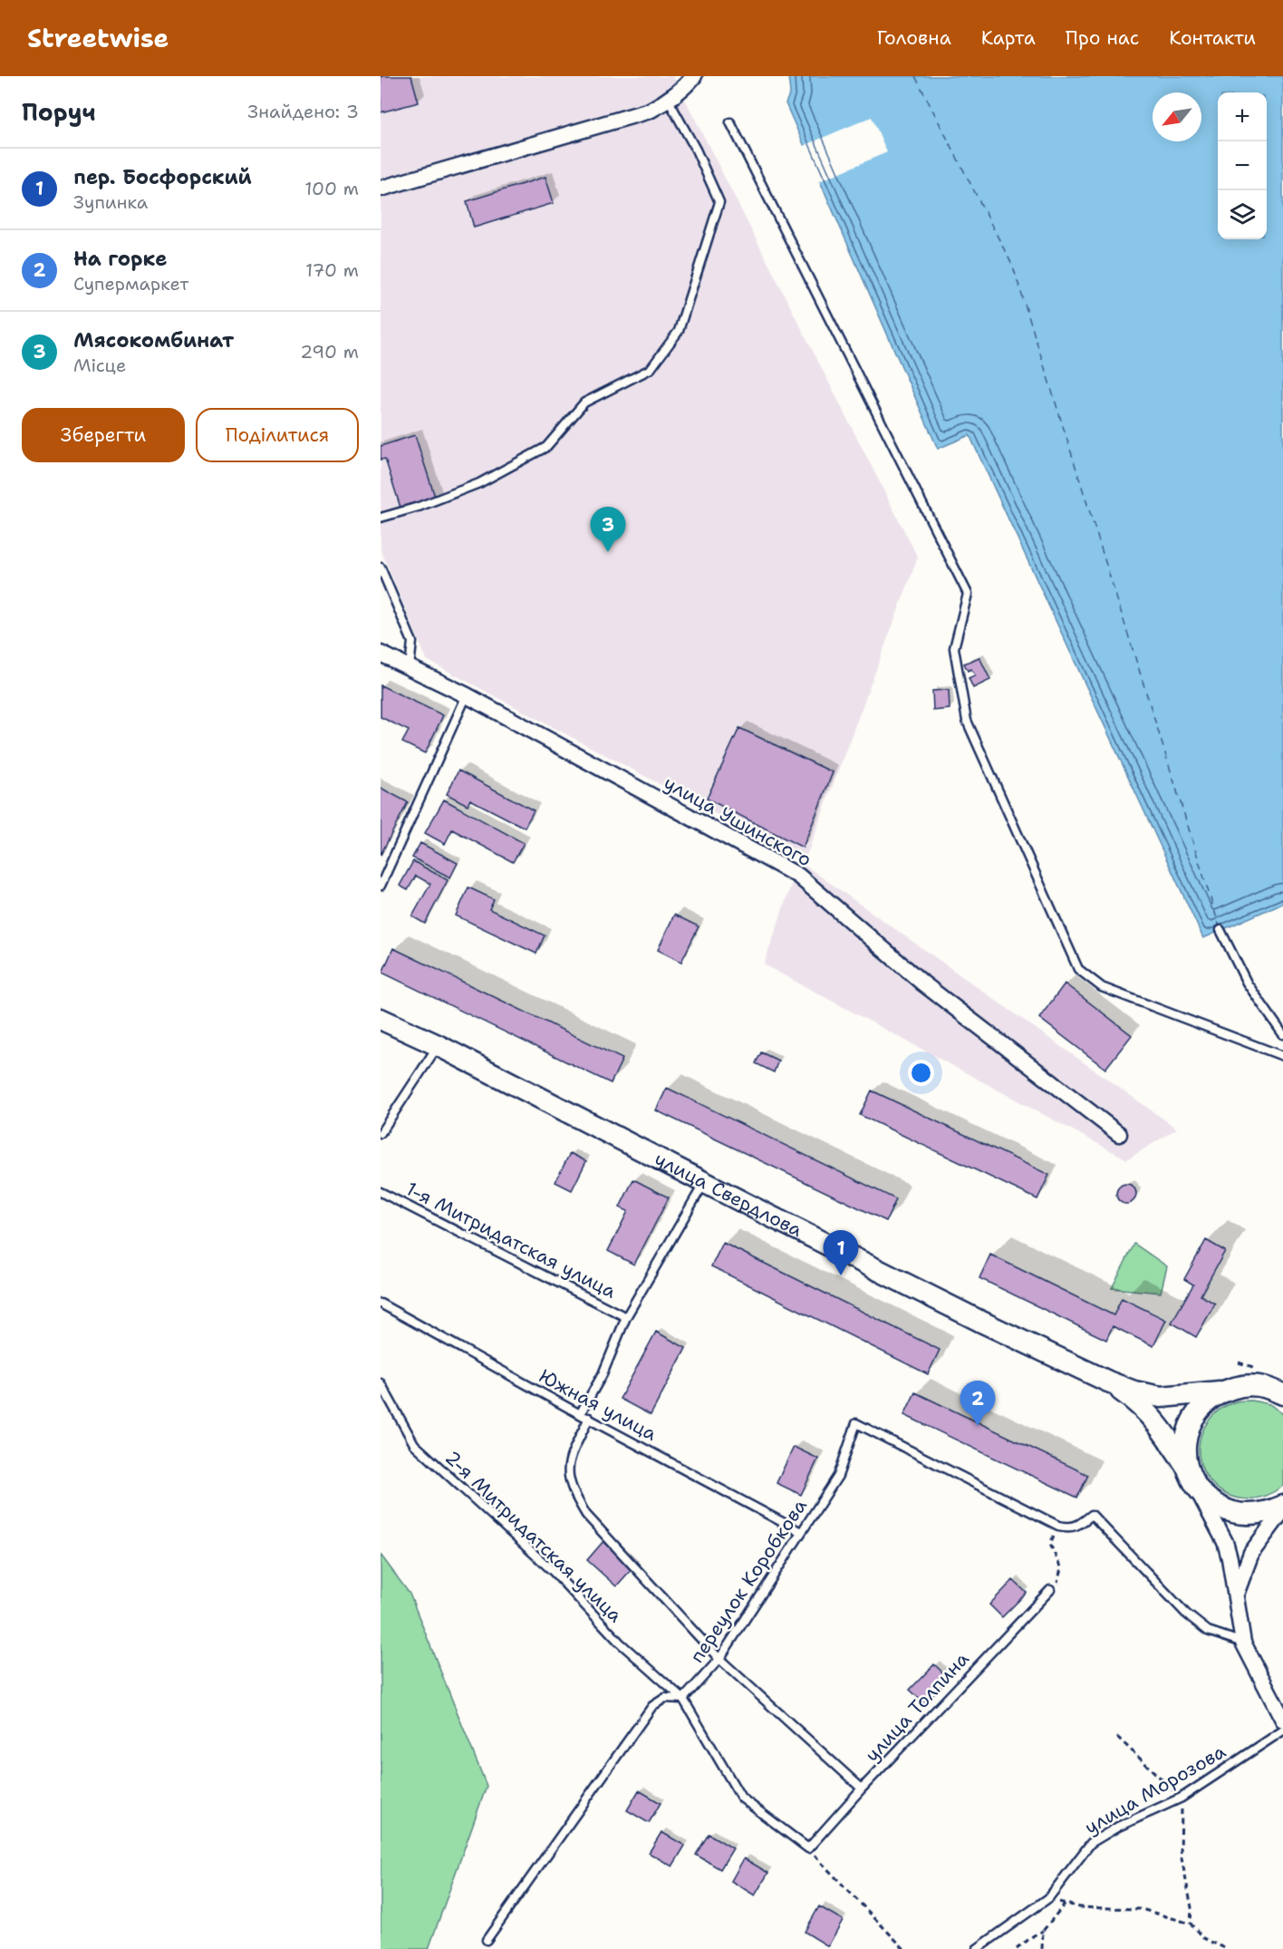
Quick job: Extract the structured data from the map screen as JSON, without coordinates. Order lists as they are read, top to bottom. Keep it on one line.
{"streets":{"main road":["улица Свердлова"],"street":["улица Ушинского"],"lane":["1-я Митридатская улица","Южная улица","2-я Митридатская улица","переулок Коробкова","улица Толпина","улица Морозова"]},"crossings":[["Южная улица","переулок Коробкова"],["2-я Митридатская улица","переулок Коробкова"],["2-я Митридатская улица","улица Толпина"]],"north":"bottom left","page":{"header":"Streetwise","nav":["Головна","Карта","Про нас","Контакти"],"heading":["Поруч","Знайдено: 3"],"map_buttons":["+","−"],"list":[{"mark":"1","name":"пер. Босфорский","note":"Зупинка","value":"100 m"},{"mark":"2","name":"На горке","note":"Супермаркет","value":"170 m"},{"mark":"3","name":"Мясокомбинат","note":"Місце","value":"290 m"}],"buttons":["Зберегти","Поділитися"],"pins":["3","1","2"]}}
